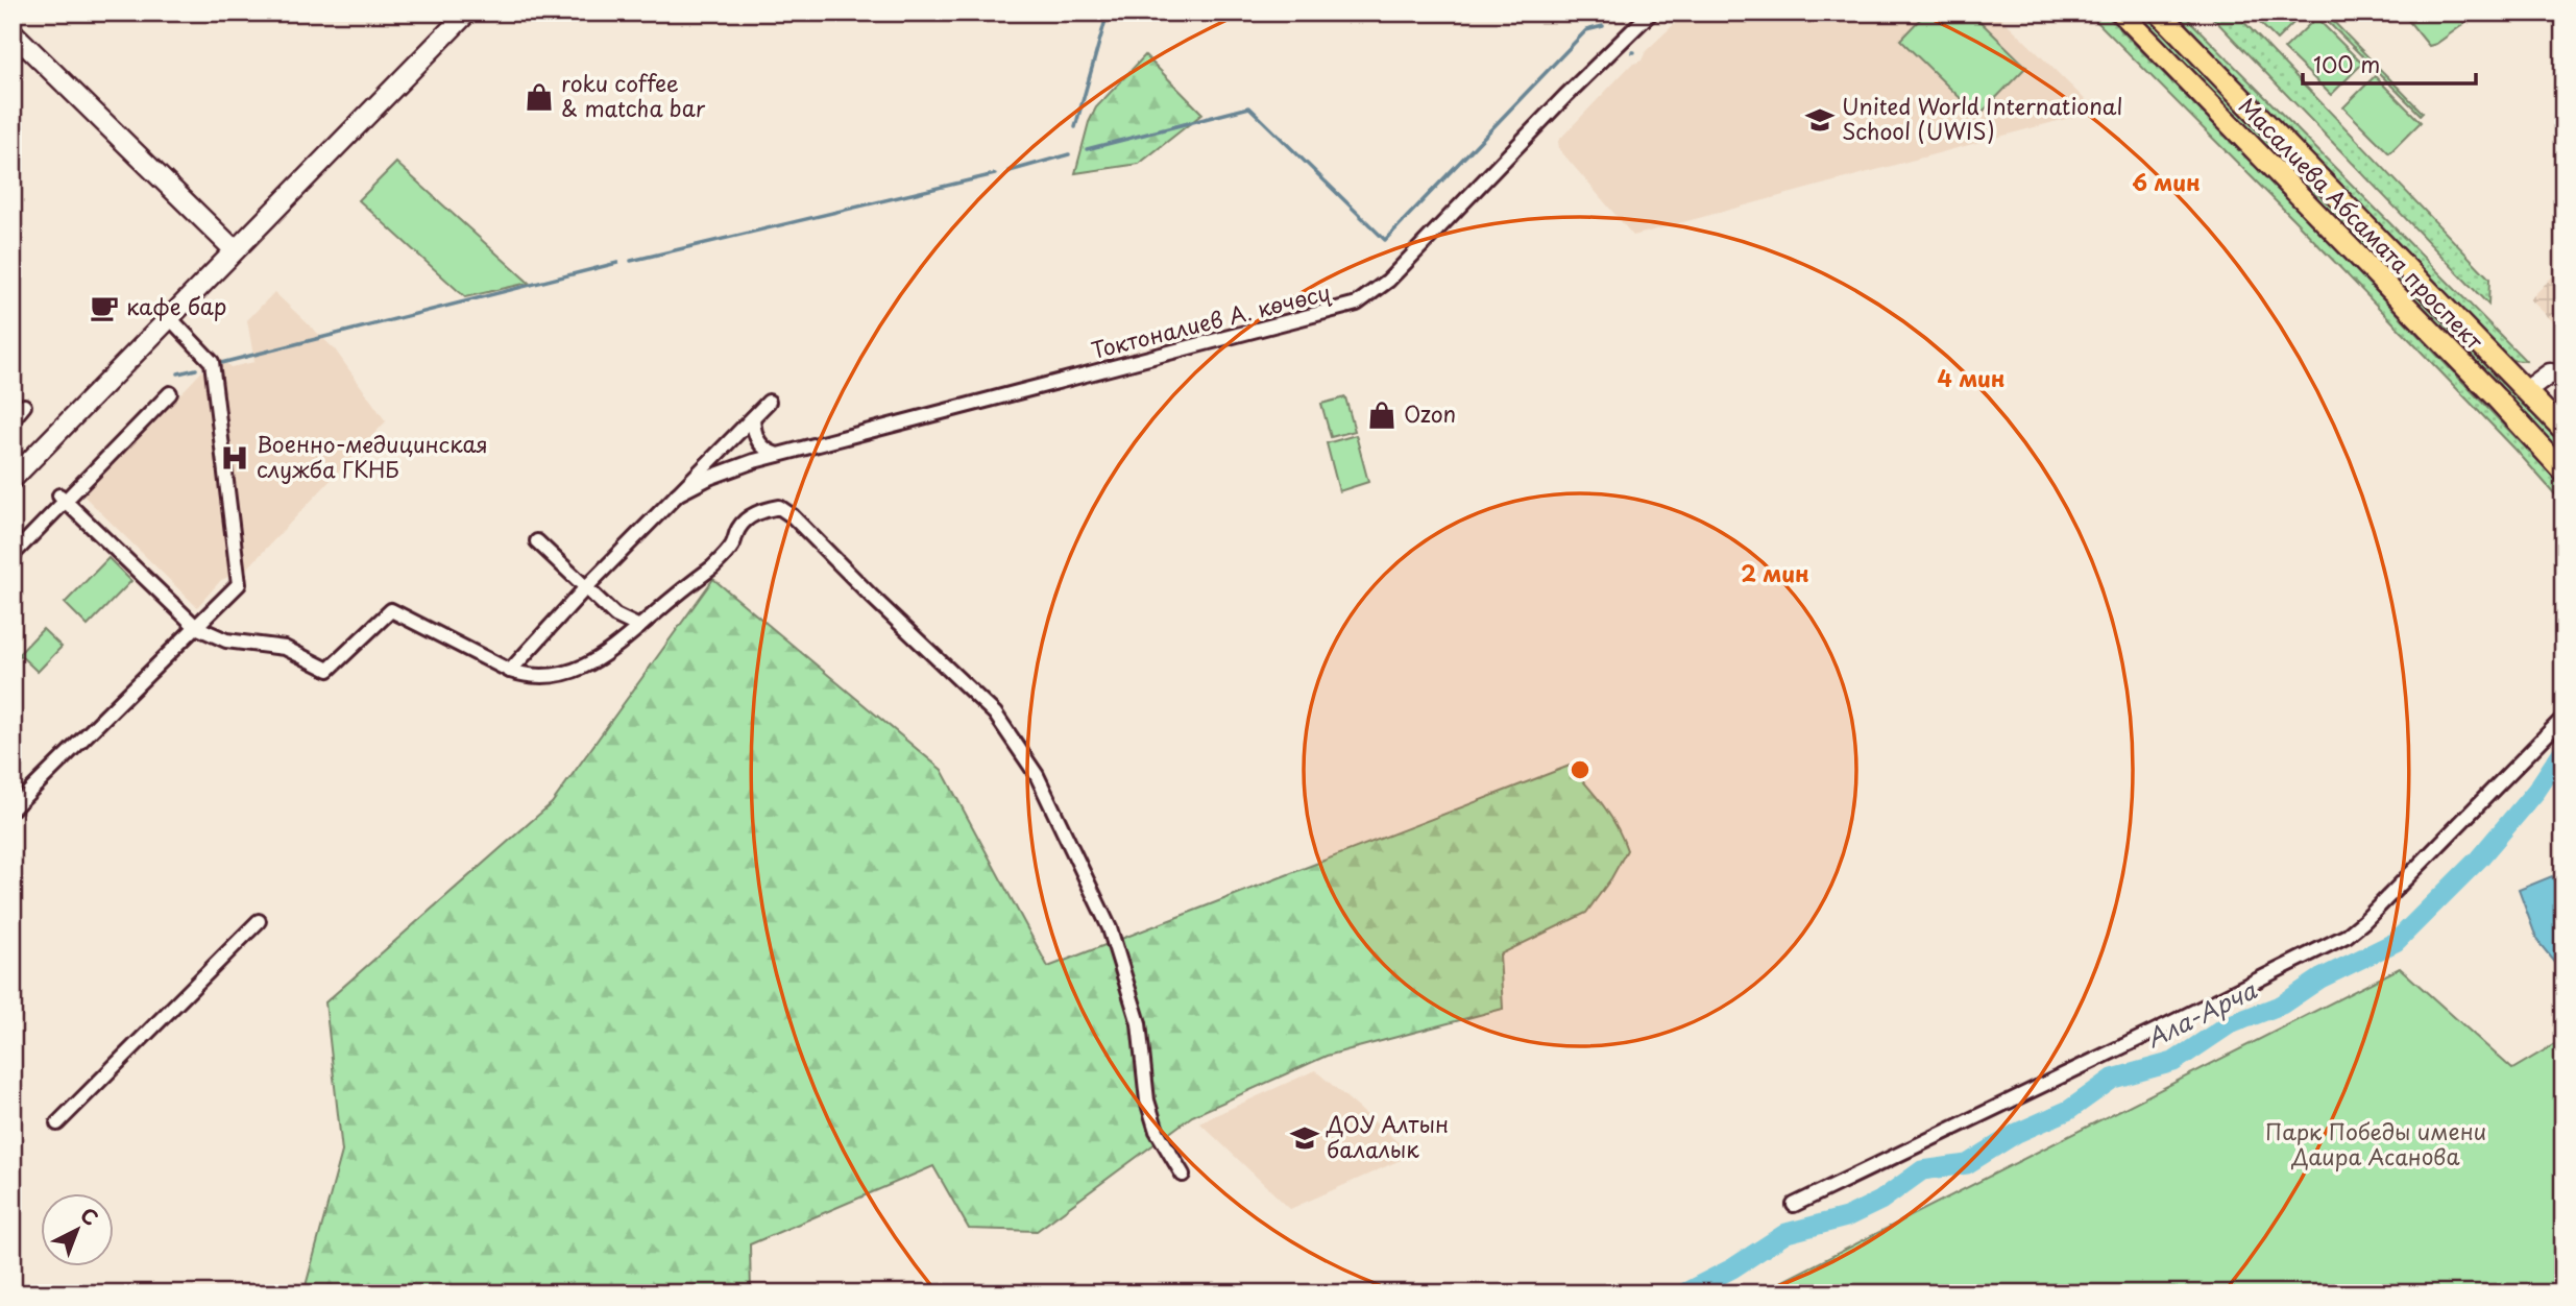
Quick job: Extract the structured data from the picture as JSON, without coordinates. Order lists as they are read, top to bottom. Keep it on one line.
{"streets":{"main road":["Масалиева Абсамата проспект"],"street":["Токтоналиев А. көчөсү"]},"water":["Ала-Арча"],"parks":["Парк Победы имени Даира Асанова"],"places":{"shop":["roku coffee & matcha bar","Ozon"],"school or university":["United World International School (UWIS)","ДОУ Алтын балалык"],"cafe":["кафе бар"],"hospital":["Военно-медицинская служба ГКНБ"]},"scale_bar":"100 m","north":"top right","rings":["6 мин","4 мин","2 мин"]}
